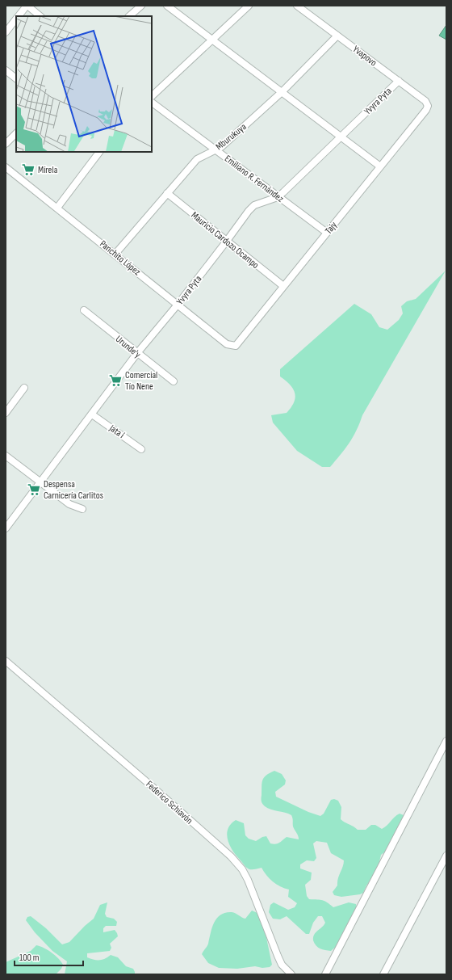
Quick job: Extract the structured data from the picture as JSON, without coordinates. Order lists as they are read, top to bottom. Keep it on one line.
{"streets":{"street":["Yvapovo","Yvyra Pyta","Mburukuya","Emiliano R. Fernández","Tajy","Mauricio Cardozo Ocampo","Panchito López","Urunde'y","Jata í","Federico Schiavón"]},"crossings":[["Yvapovo","Yvyra Pyta"],["Yvapovo","Mburukuya"],["Yvapovo","Tajy"],["Yvyra Pyta","Emiliano R. Fernández"],["Yvyra Pyta","Mauricio Cardozo Ocampo"],["Yvyra Pyta","Panchito López"],["Yvyra Pyta","Urunde'y"],["Yvyra Pyta","Jata í"],["Mburukuya","Emiliano R. Fernández"],["Mburukuya","Mauricio Cardozo Ocampo"],["Mburukuya","Panchito López"],["Emiliano R. Fernández","Tajy"],["Tajy","Mauricio Cardozo Ocampo"],["Tajy","Panchito López"]],"places":{"supermarket":["Mírela","Comercial Tío Nene","Despensa Carnicería Carlitos"]},"scale_bar":"100 m"}
